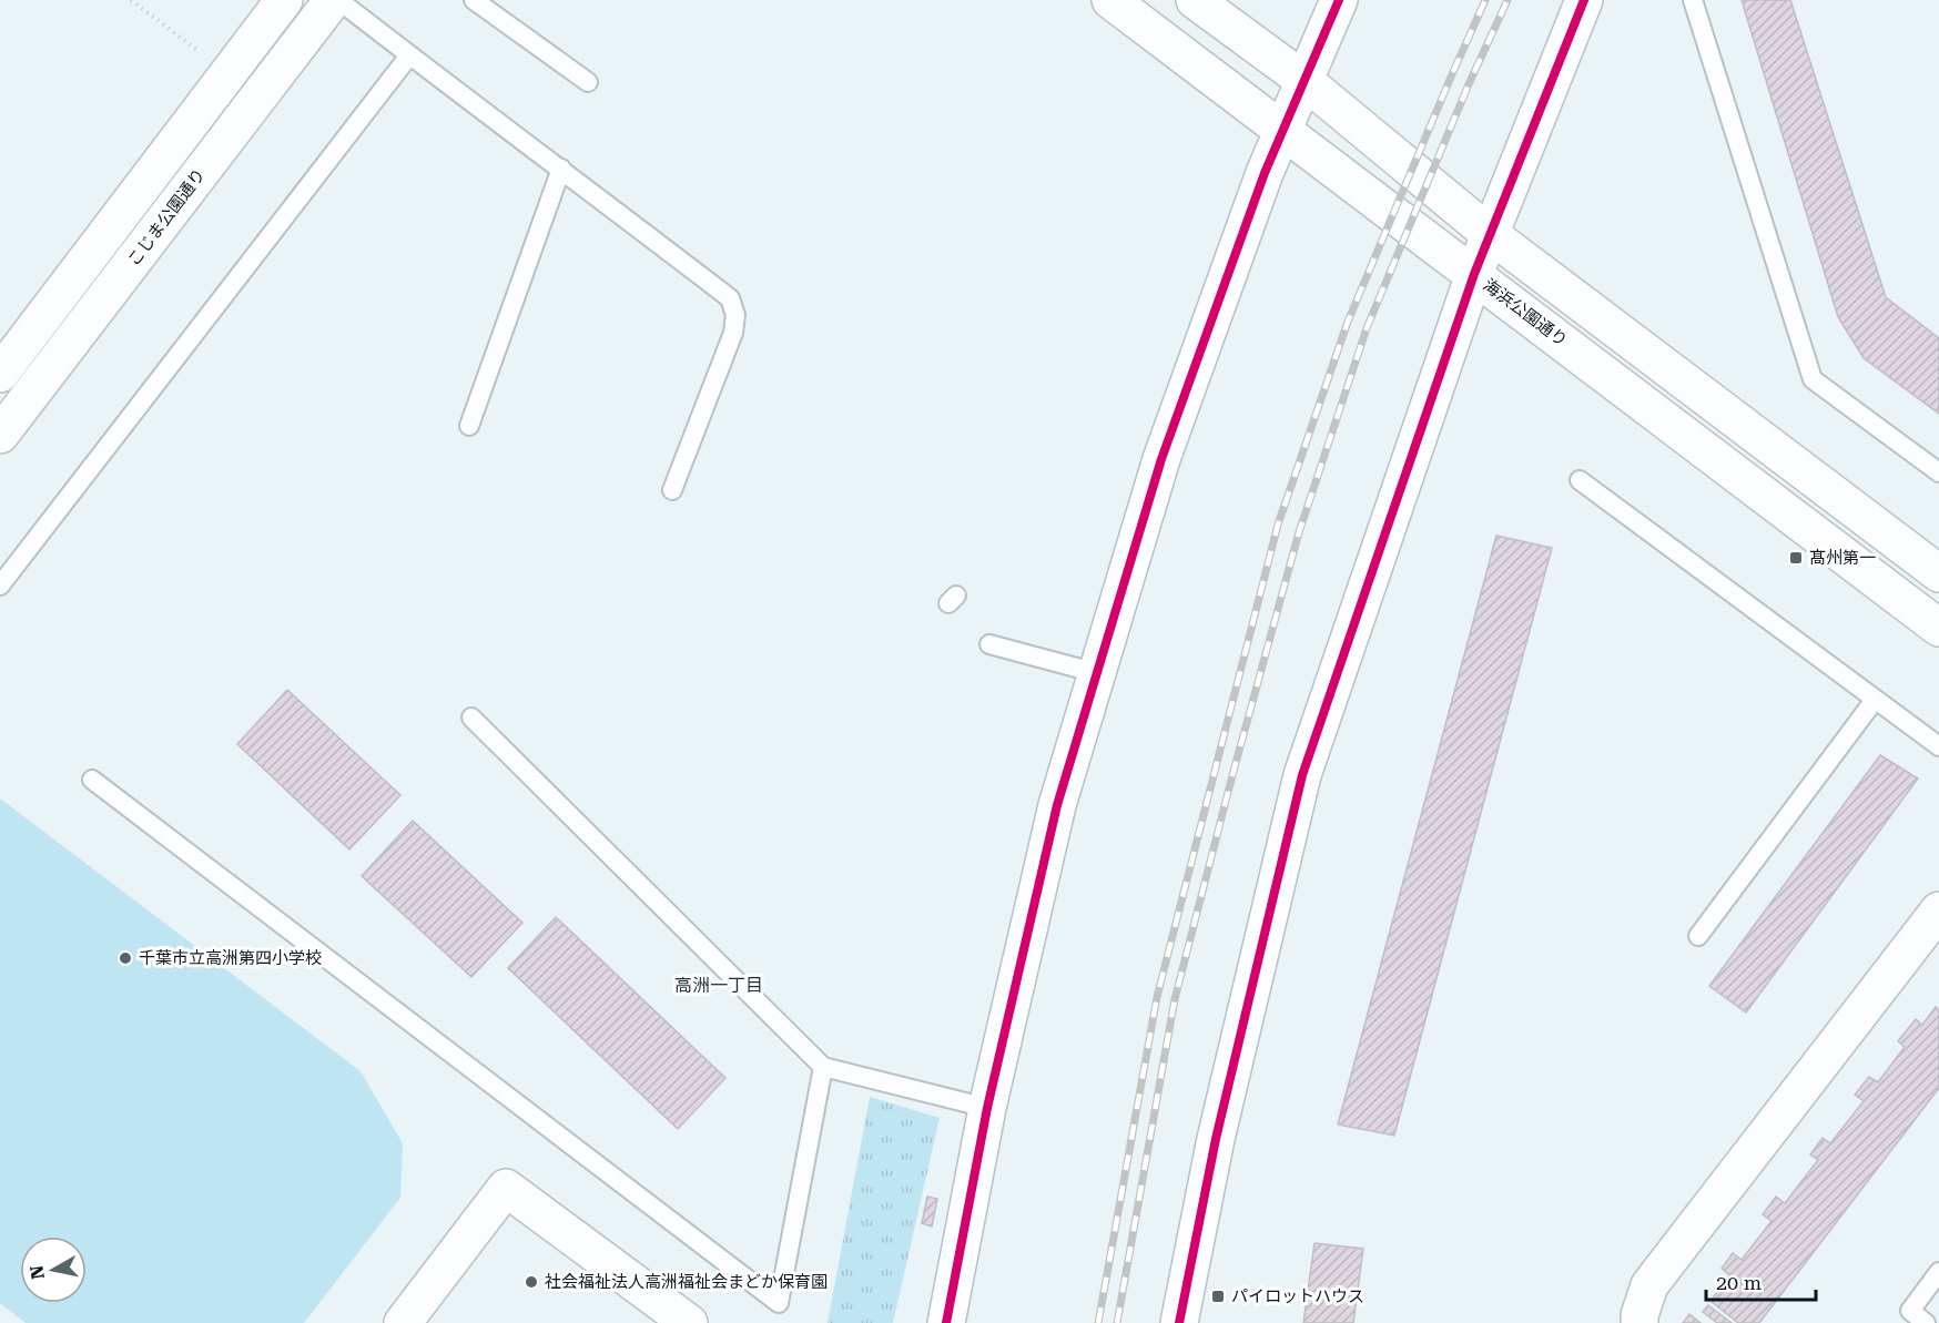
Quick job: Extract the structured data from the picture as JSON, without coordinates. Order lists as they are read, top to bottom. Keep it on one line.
{"streets":{"street":["こじま公園通り","海浜公園通り"]},"districts":["高洲一丁目"],"places":{"transit":["髙州第一","パイロットハウス"],"other":["千葉市立高洲第四小学校","社会福祉法人高洲福祉会まどか保育園"]},"scale_bar":"20 m","north":"left"}
